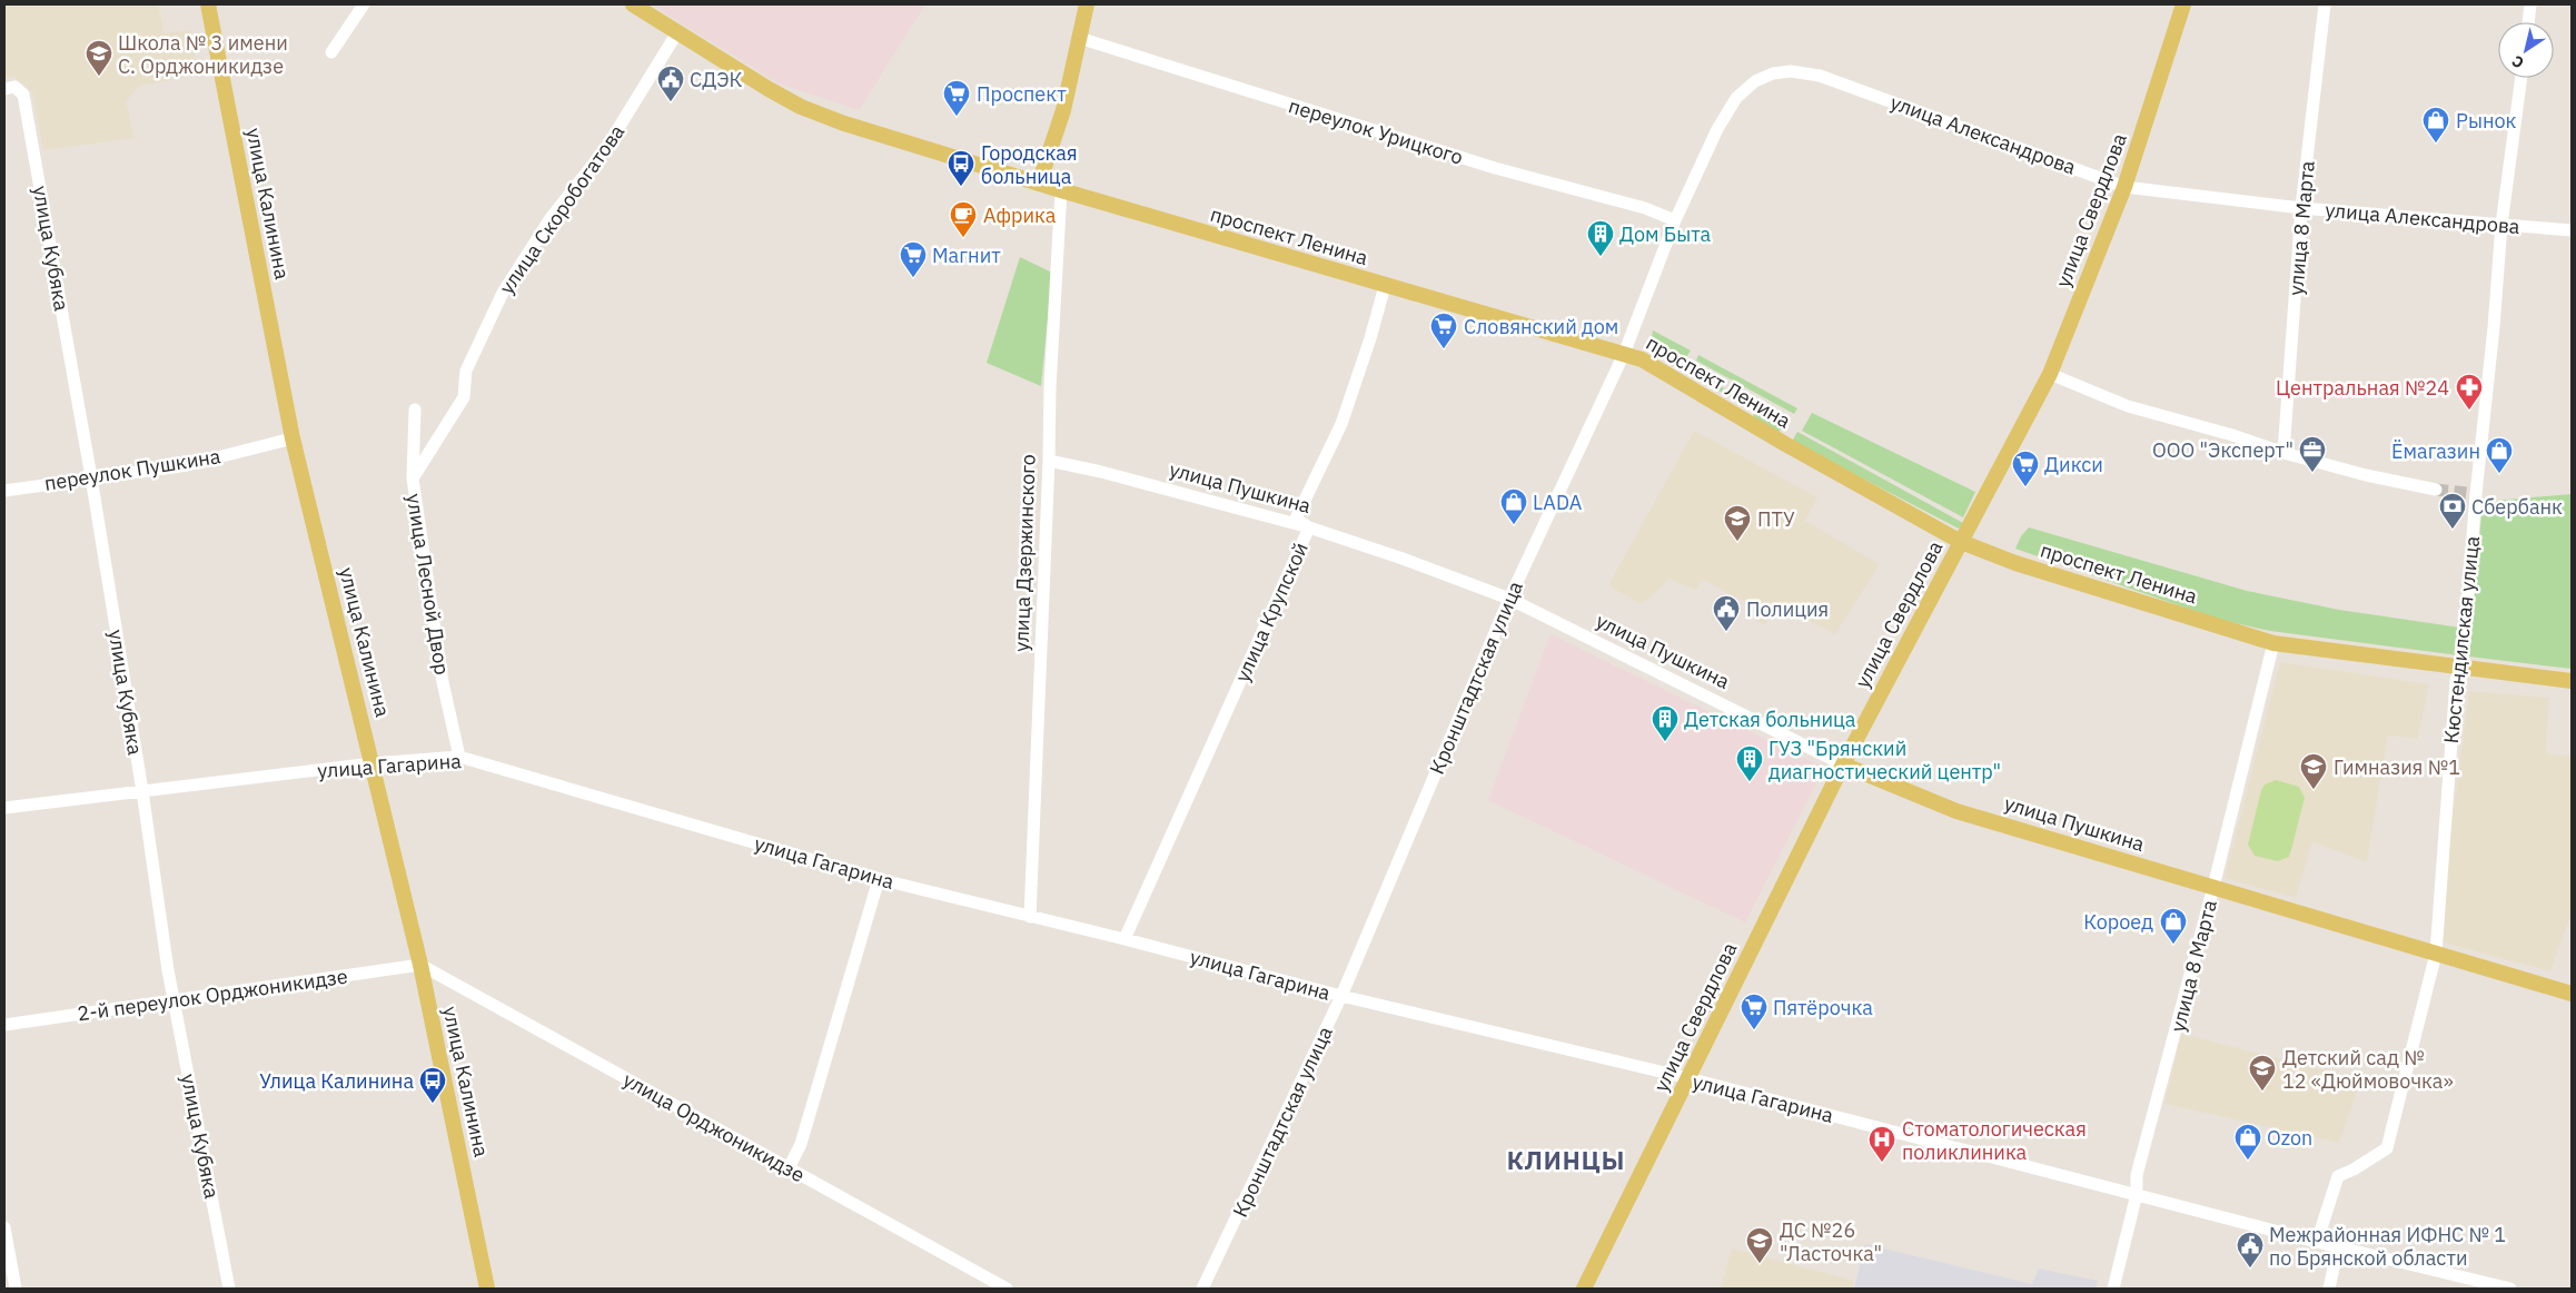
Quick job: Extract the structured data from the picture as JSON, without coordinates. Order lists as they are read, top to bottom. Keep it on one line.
{"streets":{"main road":["улица Калинина","улица Свердлова","проспект Ленина","улица Пушкина"],"street":["переулок Урицкого","улица Александрова","улица Скоробогатова","улица 8 Марта","улица Кубяка","переулок Пушкина","улица Дзержинского","улица Лесной Двор","улица Крупской","Кюстендилская улица","Кронштадтская улица","улица Гагарина","2-й переулок Орджоникидзе","улица Орджоникидзе"]},"crossings":[["переулок Урицкого","Кронштадтская улица"],["улица Александрова","улица Свердлова"],["улица Александрова","улица 8 Марта"],["улица Александрова","Кюстендилская улица"],["улица Александрова","Кронштадтская улица"],["улица Калинина","переулок Пушкина"],["улица Калинина","улица Гагарина"],["улица Калинина","2-й переулок Орджоникидзе"],["улица Калинина","улица Орджоникидзе"],["улица Скоробогатова","проспект Ленина"],["улица Скоробогатова","улица Лесной Двор"],["улица Свердлова","проспект Ленина"],["улица Свердлова","улица Пушкина"],["улица Свердлова","улица Гагарина"],["улица 8 Марта","проспект Ленина"],["улица 8 Марта","улица Пушкина"],["улица 8 Марта","улица Гагарина"],["проспект Ленина","улица Дзержинского"],["проспект Ленина","улица Крупской"],["проспект Ленина","Кюстендилская улица"],["проспект Ленина","Кронштадтская улица"],["улица Кубяка","переулок Пушкина"],["улица Кубяка","улица Гагарина"],["улица Кубяка","2-й переулок Орджоникидзе"],["улица Пушкина","улица Дзержинского"],["улица Пушкина","улица Крупской"],["улица Пушкина","Кюстендилская улица"],["улица Пушкина","Кронштадтская улица"],["улица Дзержинского","улица Гагарина"],["улица Лесной Двор","улица Гагарина"],["улица Крупской","улица Гагарина"],["Кюстендилская улица","улица Гагарина"],["Кронштадтская улица","улица Гагарина"],["2-й переулок Орджоникидзе","улица Орджоникидзе"]],"districts":["КЛИНЦЫ"],"places":{"school or university":["Школа № 3 имени С. Орджоникидзе","ПТУ","Гимназия №1","Детский сад № 12 «Дюймовочка»","ДС №26 \"Ласточка\""],"public building":["СДЭК","Полиция","Межрайонная ИФНС № 1 по Брянской области"],"supermarket":["Проспект","Магнит","Словянский дом","Дикси","Пятёрочка"],"shop":["Рынок","Ёмагазин","LADA","Короед","Ozon"],"bus stop":["Городская больница","Улица Калинина"],"cafe":["Африка"],"building":["Дом Быта","Детская больница","ГУЗ \"Брянский диагностический центр\""],"pharmacy":["Центральная №24"],"office":["ООО \"Эксперт\""],"bank":["Сбербанк"],"hospital":["Стоматологическая поликлиника"]},"north":"bottom left"}
